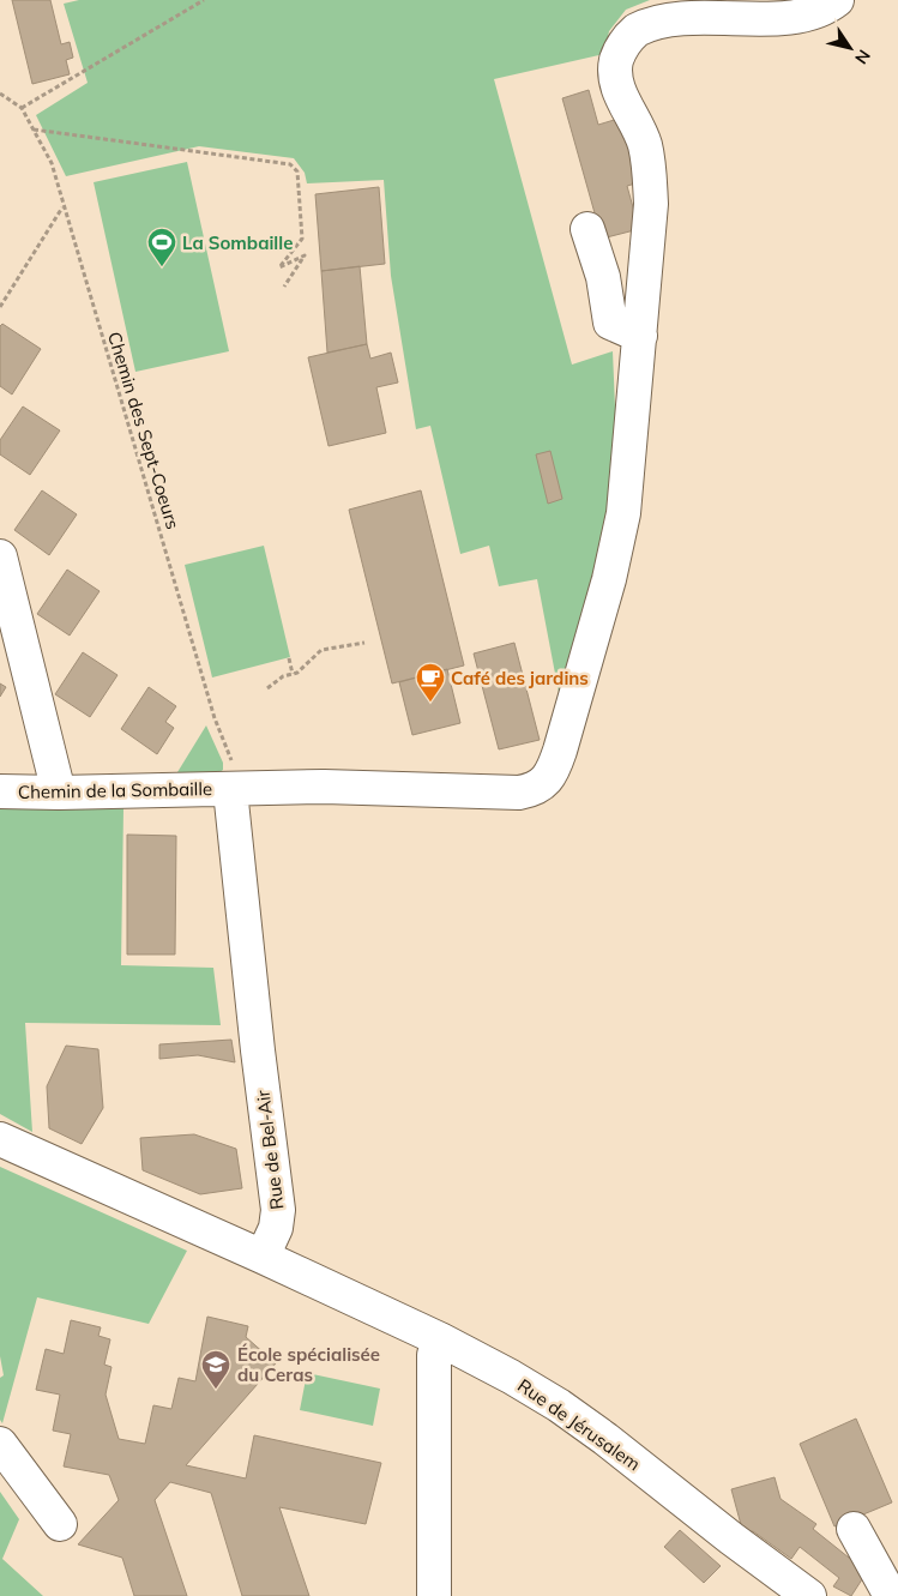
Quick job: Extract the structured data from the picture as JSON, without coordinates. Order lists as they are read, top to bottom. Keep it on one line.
{"streets":{"street":["Chemin de la Sombaille","Rue de Bel-Air","Rue de Jérusalem"],"path":["Chemin des Sept-Coeurs"]},"crossings":[["Chemin des Sept-Coeurs","Chemin de la Sombaille"],["Chemin des Sept-Coeurs","Rue de Bel-Air"],["Chemin de la Sombaille","Rue de Bel-Air"],["Rue de Bel-Air","Rue de Jérusalem"]],"places":{"sports":["La Sombaille"],"cafe":["Café des jardins"],"school or university":["École spécialisée du Ceras"]},"north":"bottom right"}
